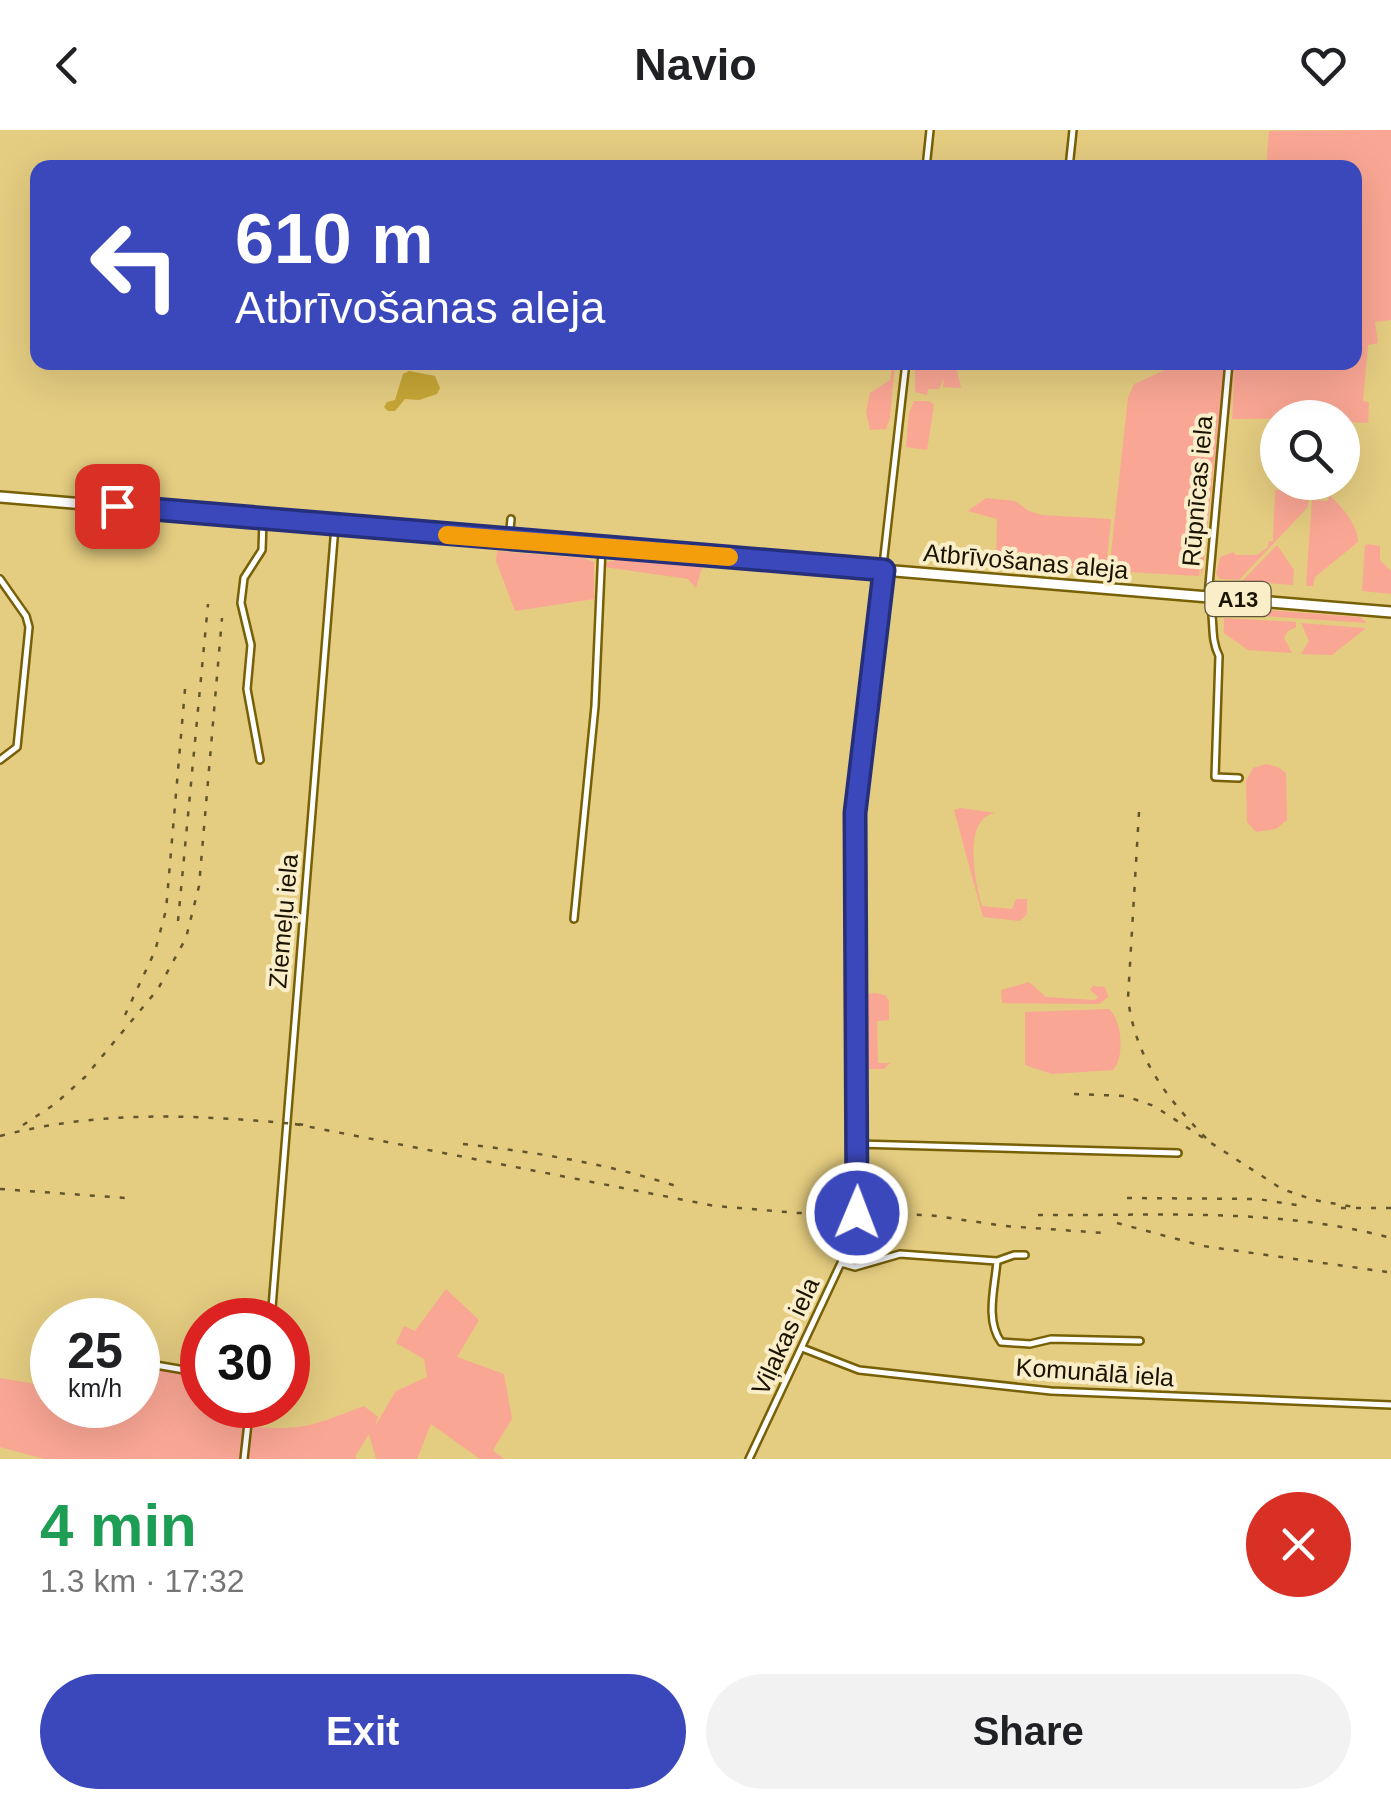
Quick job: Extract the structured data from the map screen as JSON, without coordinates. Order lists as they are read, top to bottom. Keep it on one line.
{"streets":{"main road":["Atbrīvošanas aleja","A13"],"street":["Rūpnīcas iela","Ziemeļu iela","Viļakas iela","Komunālā iela"]},"crossings":[["Rūpnīcas iela","Atbrīvošanas aleja"],["Atbrīvošanas aleja","Ziemeļu iela"],["Atbrīvošanas aleja","Viļakas iela"],["Viļakas iela","Komunālā iela"]],"page":{"header":"Navio","turn":["610 m","Atbrīvošanas aleja"],"speed":"25 km/h","limit":"30","heading":["4 min","1.3 km · 17:32"],"buttons":["Exit","Share"]}}
